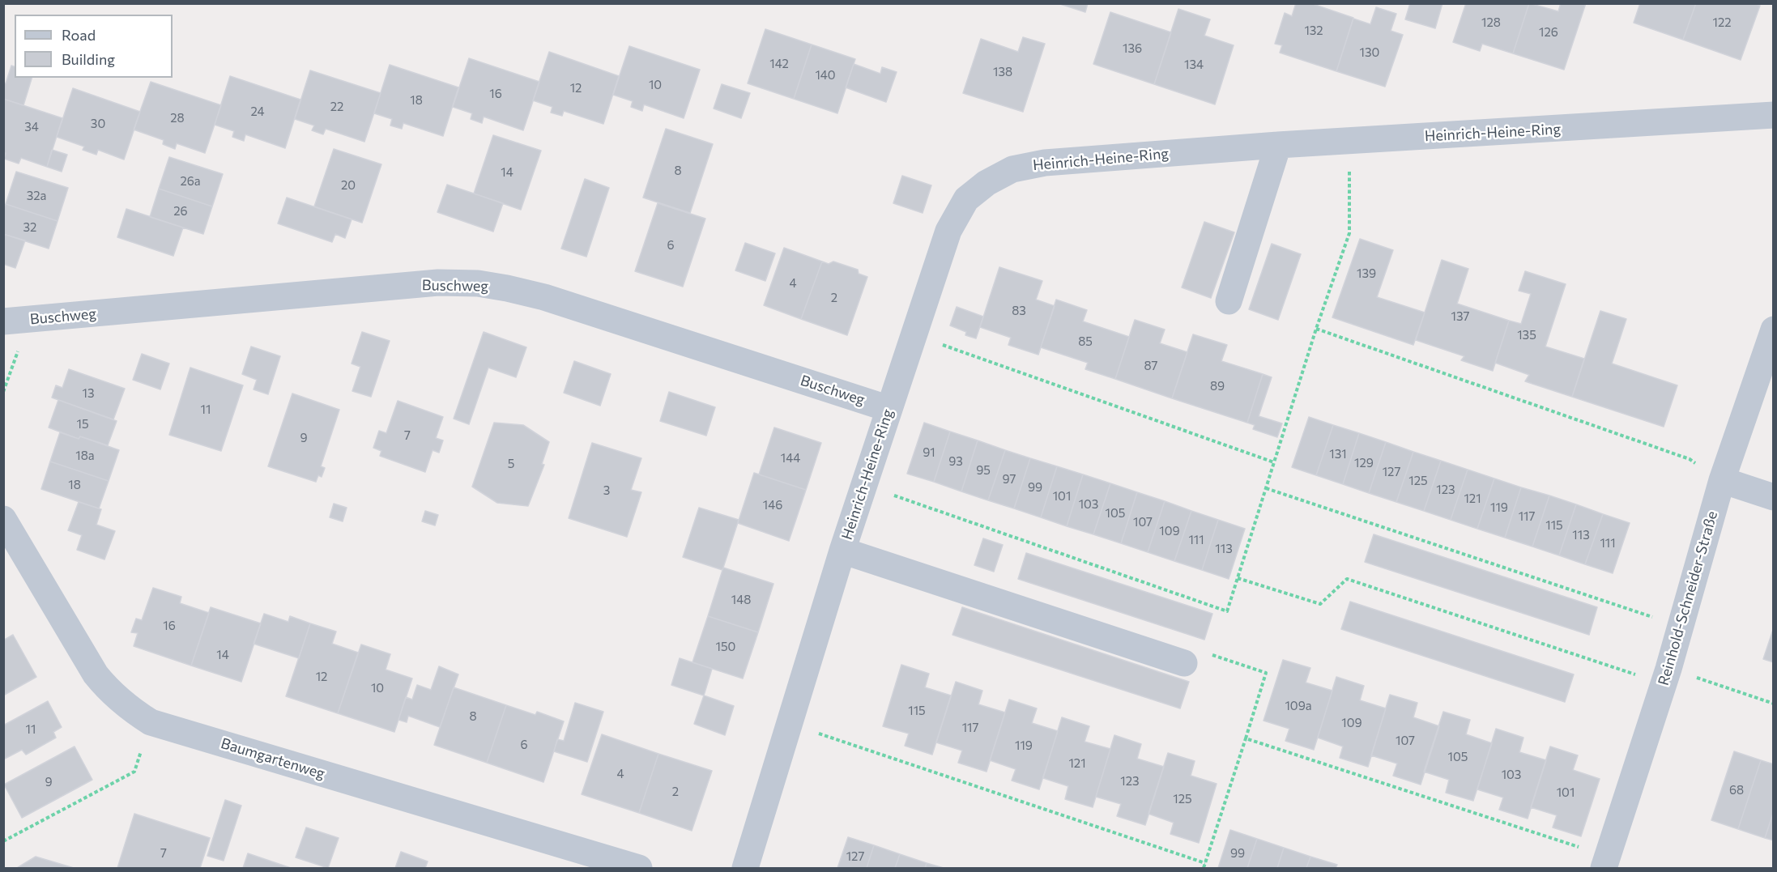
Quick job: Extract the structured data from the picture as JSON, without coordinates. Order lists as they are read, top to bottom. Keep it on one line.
{"streets":{"street":["Heinrich-Heine-Ring","Buschweg","Reinhold-Schneider-Straße","Baumgartenweg"]},"crossings":[["Heinrich-Heine-Ring","Buschweg"]],"house_numbers":["128","122","132","126","136","130","142","134","138","140","10","12","16","18","22","24","28","30","34","8","14","26a","20","32a","26","32","6","139","4","2","83","137","135","85","87","89","13","11","15","7","9","91","131","18a","144","93","129","5","95","127","97","125","18","99","123","3","101","121","103","146","119","105","117","107","115","109","113","111","111","113","148","16","150","14","12","10","109a","115","8","109","117","11","107","6","119","105","121","4","103","123","9","68","2","101","125","7","99","127"],"legend":["Road","Building"]}
